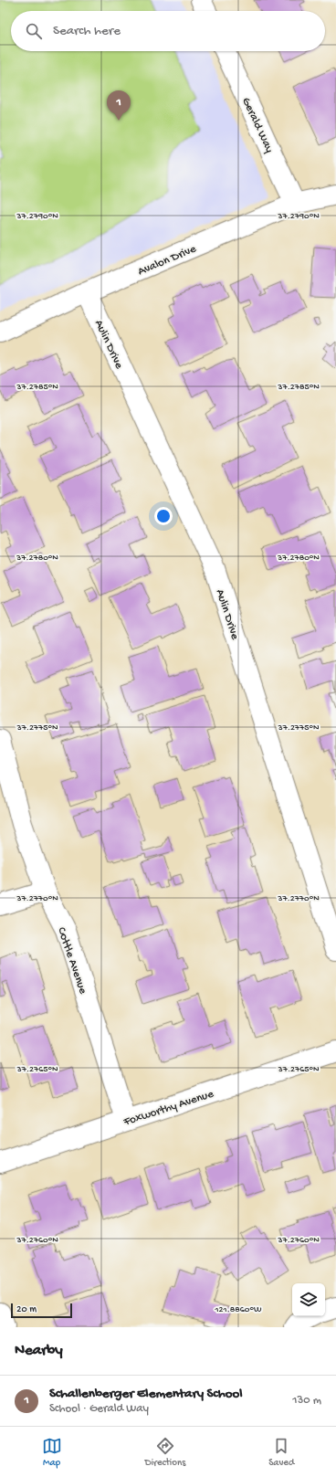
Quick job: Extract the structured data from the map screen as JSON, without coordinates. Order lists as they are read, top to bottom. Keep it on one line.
{"streets":{"street":["Gerald Way","Avalon Drive","Aulin Drive","Cottle Avenue","Foxworthy Avenue"]},"crossings":[["Gerald Way","Avalon Drive"],["Avalon Drive","Aulin Drive"],["Cottle Avenue","Foxworthy Avenue"]],"scale_bar":"20 m","page":{"search":"Search here","pins":"1","scale":"20 m","heading":"Nearby","list":[{"mark":"1","name":"Schallenberger Elementary School","note":"School · Gerald Way","value":"130 m"}],"nav":["Map","Directions","Saved"]},"coordinates":["37.2790°N","37.2785°N","37.2780°N","37.2775°N","37.2770°N","37.2765°N","37.2760°N","121.8860°W"]}
